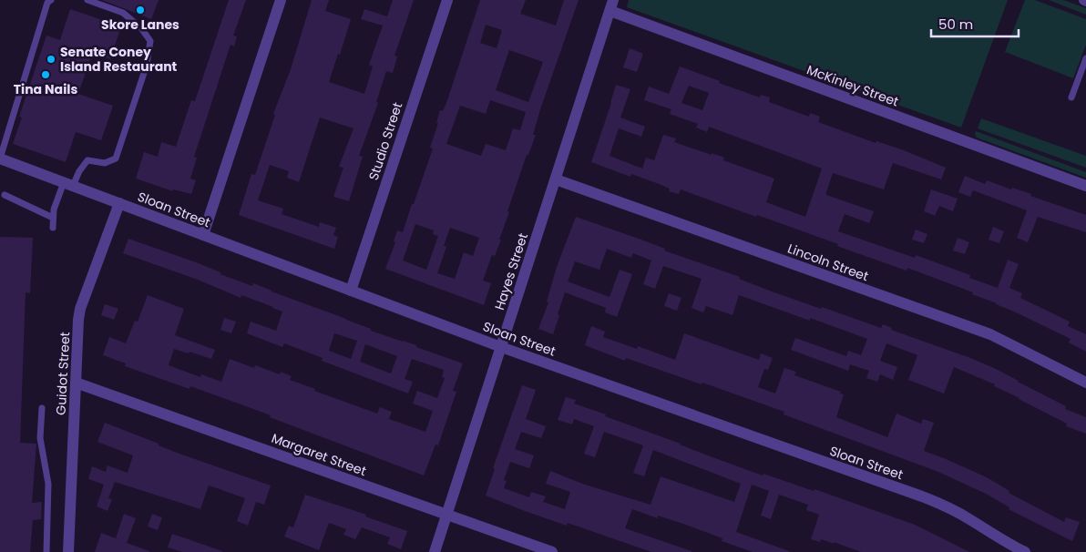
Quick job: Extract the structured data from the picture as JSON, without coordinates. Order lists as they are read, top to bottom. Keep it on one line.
{"streets":{"street":["McKinley Street","Studio Street","Sloan Street","Lincoln Street","Hayes Street","Guidot Street","Margaret Street"]},"crossings":[["McKinley Street","Hayes Street"],["Studio Street","Sloan Street"],["Sloan Street","Hayes Street"],["Sloan Street","Guidot Street"],["Lincoln Street","Hayes Street"],["Hayes Street","Margaret Street"],["Guidot Street","Margaret Street"]],"places":["Skore Lanes","Senate Coney Island Restaurant","Tina Nails"],"scale_bar":"50 m"}
